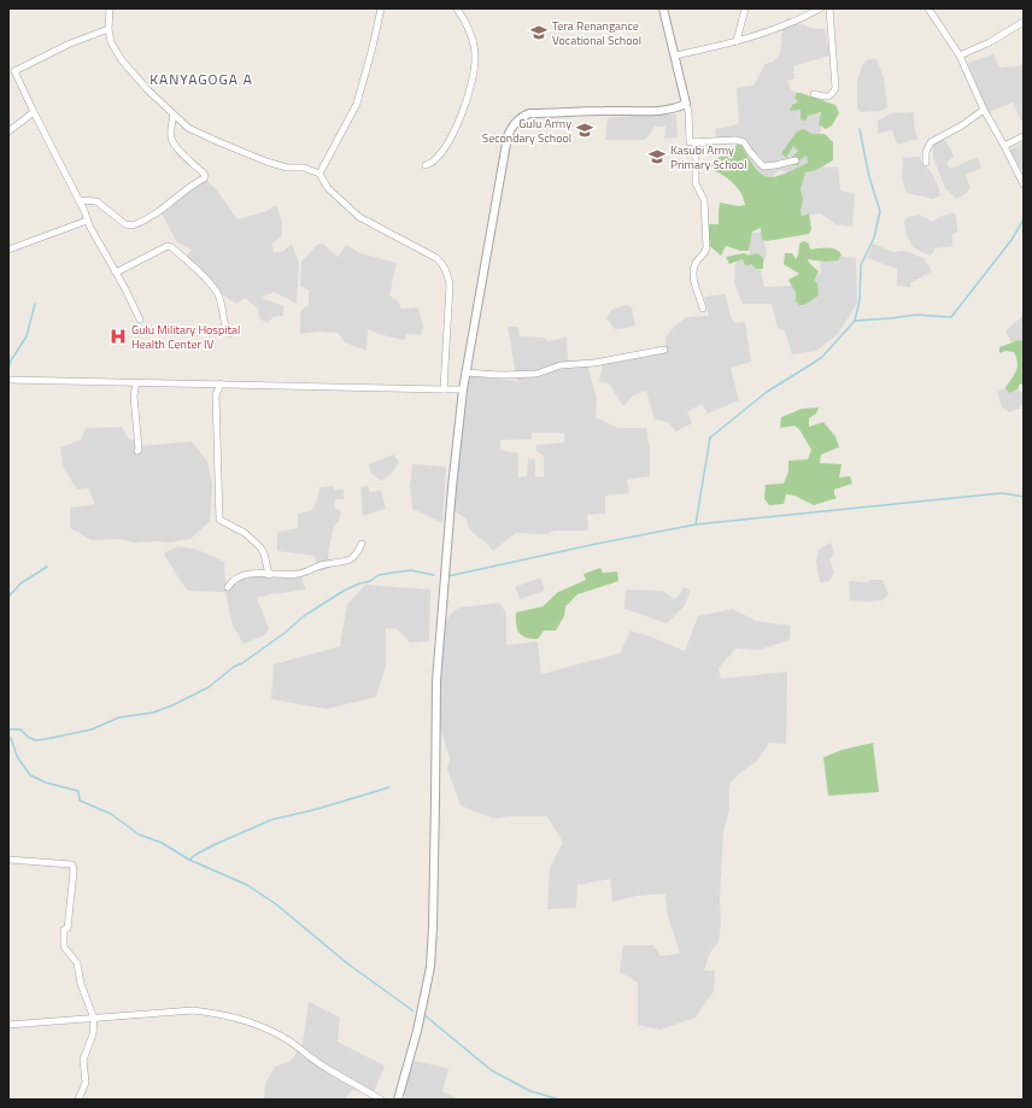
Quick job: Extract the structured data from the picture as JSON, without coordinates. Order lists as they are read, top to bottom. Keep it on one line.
{"districts":["KANYAGOGA A"],"places":{"school or university":["Tera Renangance Vocational School","Gulu Army Secondary School","Kasubi Army Primary School"],"hospital":["Gulu Military Hospital Health Center IV"]}}
